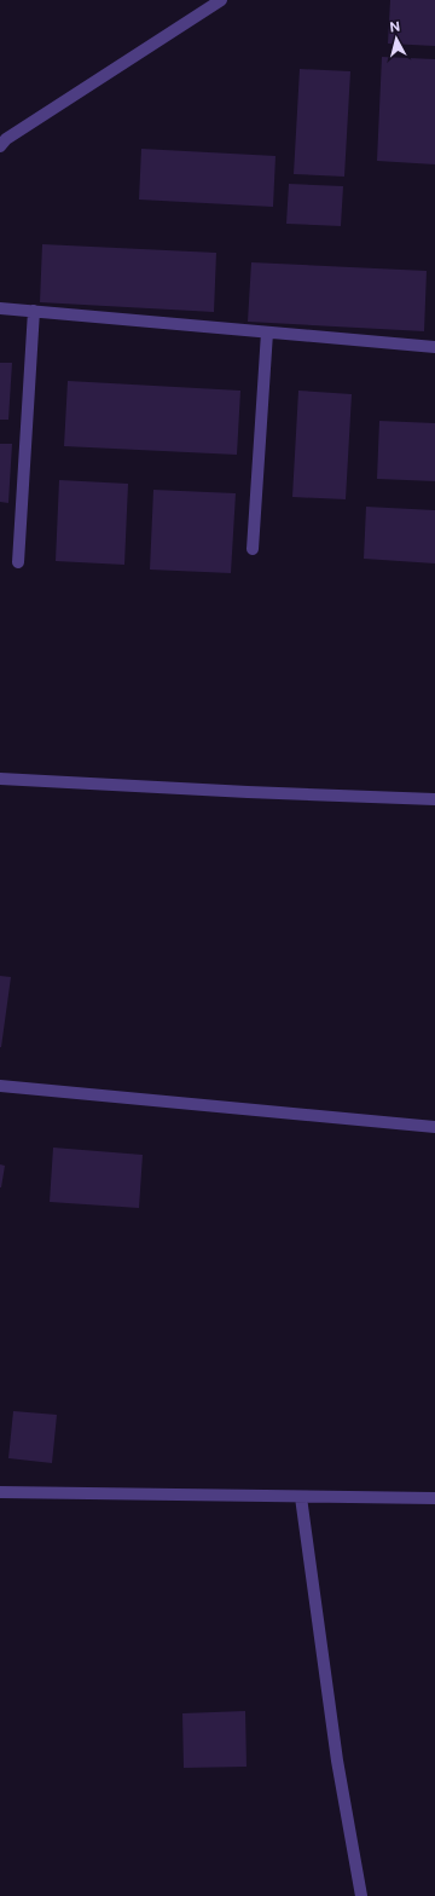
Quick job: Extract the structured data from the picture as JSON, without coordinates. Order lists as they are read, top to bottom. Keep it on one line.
{"north":"top"}
